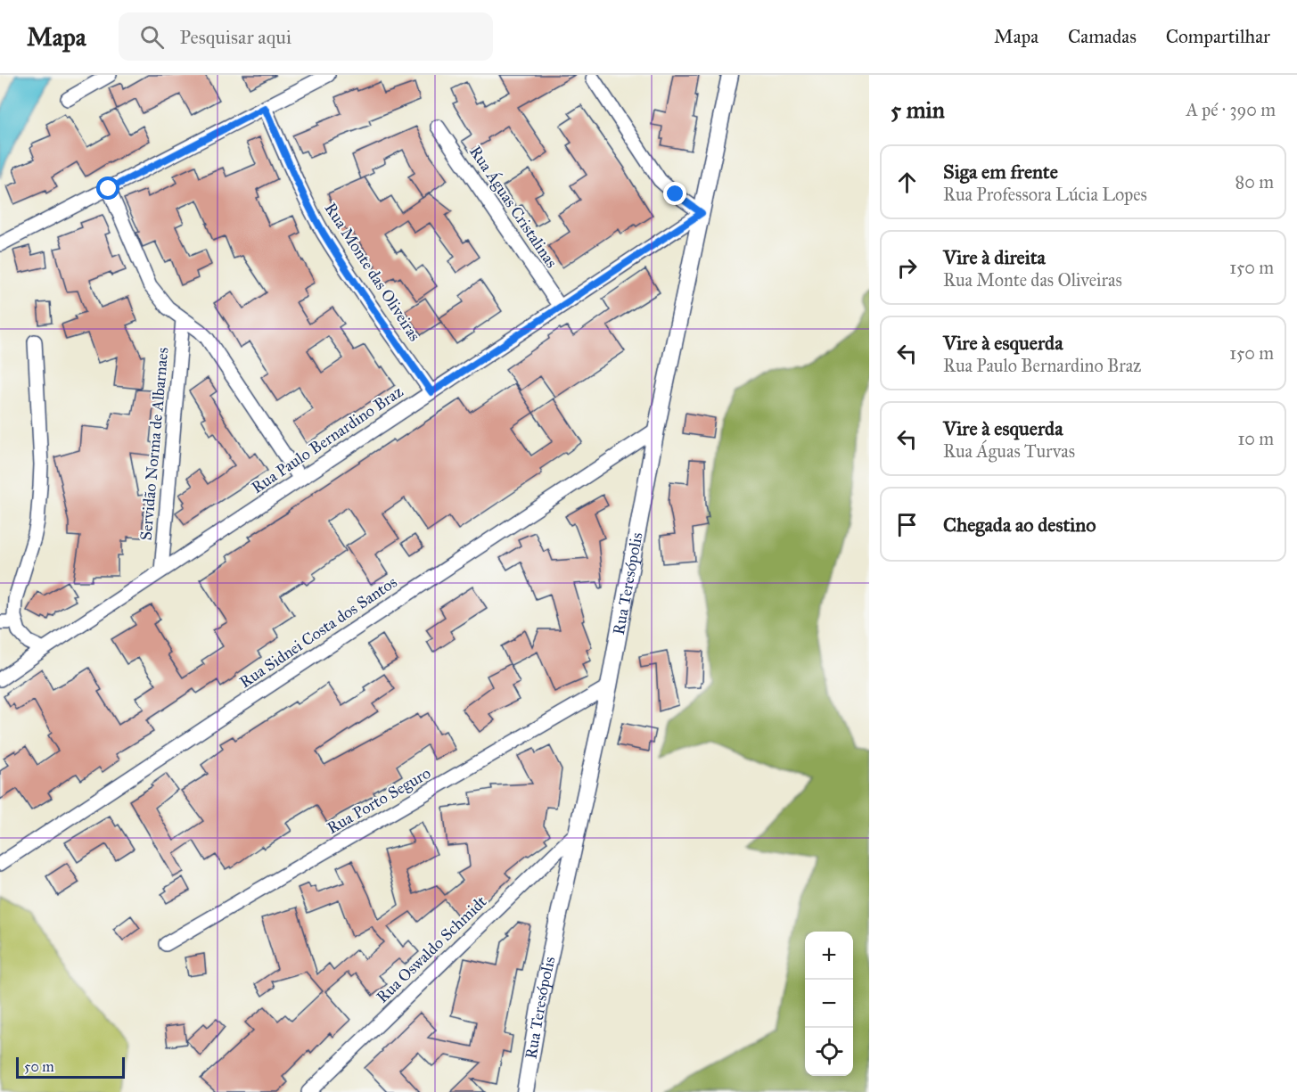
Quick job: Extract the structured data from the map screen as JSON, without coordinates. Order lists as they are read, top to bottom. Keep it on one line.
{"streets":{"street":["Rua Águas Cristalinas","Rua Monte das Oliveiras","Rua Paulo Bernardino Braz","Servidão Norma de Albarnaes","Rua Teresópolis","Rua Sidnei Costa dos Santos","Rua Porto Seguro","Rua Oswaldo Schmidt"]},"crossings":[["Rua Águas Cristalinas","Rua Paulo Bernardino Braz"],["Rua Monte das Oliveiras","Rua Paulo Bernardino Braz"],["Rua Paulo Bernardino Braz","Servidão Norma de Albarnaes"],["Rua Paulo Bernardino Braz","Rua Teresópolis"],["Rua Teresópolis","Rua Sidnei Costa dos Santos"],["Rua Teresópolis","Rua Porto Seguro"],["Rua Teresópolis","Rua Oswaldo Schmidt"]],"scale_bar":"50 m","page":{"header":"Mapa","search":"Pesquisar aqui","nav":["Mapa","Camadas","Compartilhar"],"heading":["5 min","A pé · 390 m"],"list":[["Siga em frente","Rua Professora Lúcia Lopes","80 m"],["Vire à direita","Rua Monte das Oliveiras","150 m"],["Vire à esquerda","Rua Paulo Bernardino Braz","150 m"],["Vire à esquerda","Rua Águas Turvas","10 m"],"Chegada ao destino"],"map_buttons":["+","−"],"scale":"50 m"}}
